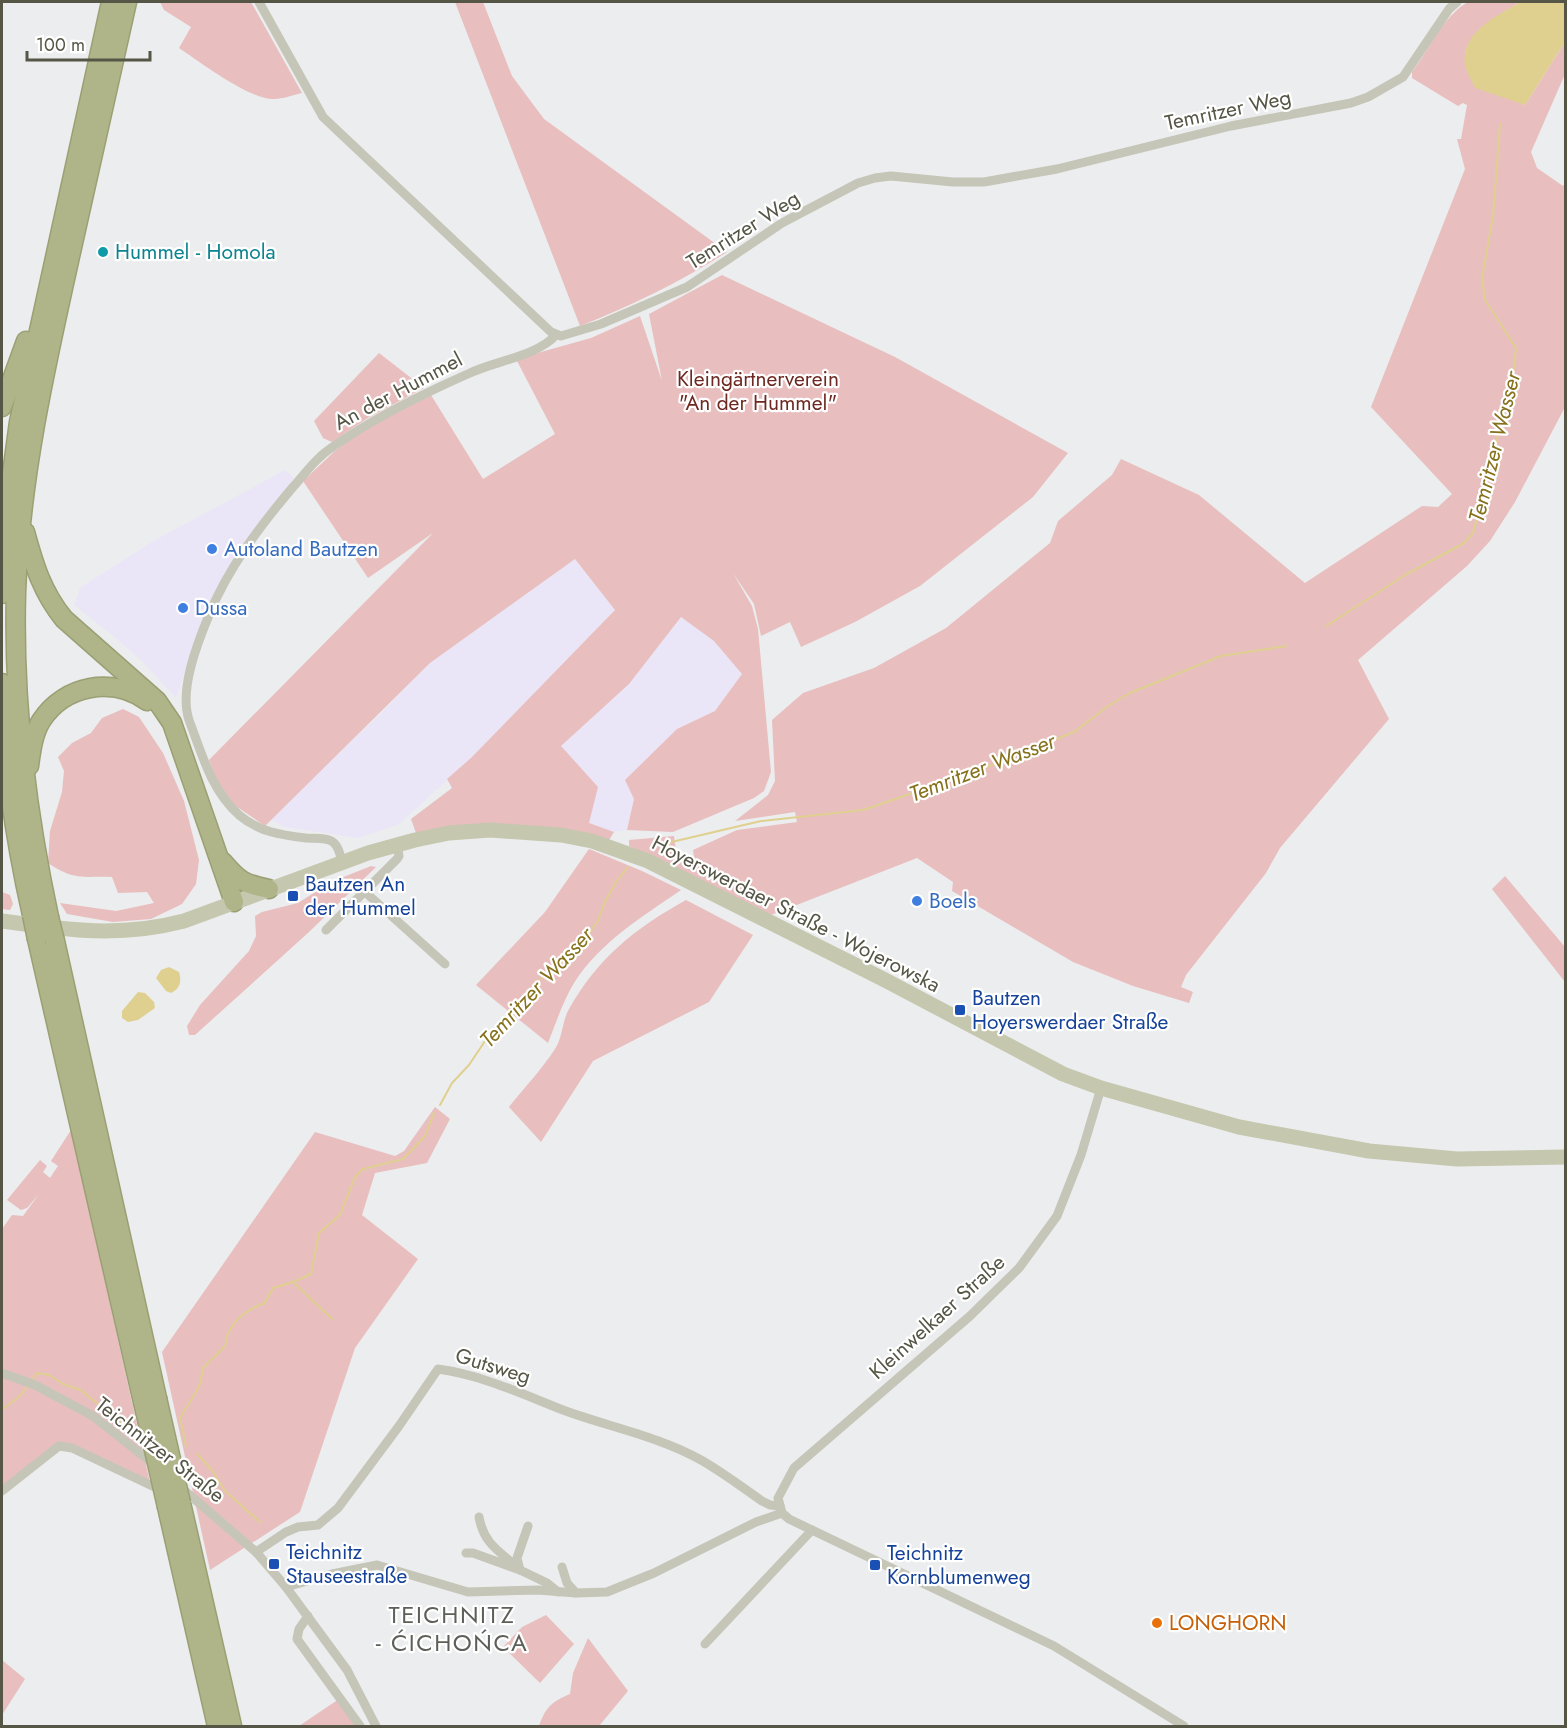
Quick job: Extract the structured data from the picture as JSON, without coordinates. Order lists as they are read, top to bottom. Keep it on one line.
{"streets":{"main road":["Hoyerswerdaer Straße - Wojerowska"],"street":["Temritzer Weg","An der Hummel","Kleinwelkaer Straße","Gutsweg","Teichnitzer Straße"]},"crossings":[["Temritzer Weg","An der Hummel"],["An der Hummel","Hoyerswerdaer Straße - Wojerowska"],["Hoyerswerdaer Straße - Wojerowska","Kleinwelkaer Straße"],["Kleinwelkaer Straße","Gutsweg"],["Gutsweg","Teichnitzer Straße"]],"districts":["TEICHNITZ - ĆICHOŃCA"],"water":["Temritzer Wasser"],"parks":["Kleingärtnerverein \"An der Hummel\""],"places":{"other":["Hummel - Homola","Autoland Bautzen","Dussa","Boels","LONGHORN"],"transit":["Bautzen An der Hummel","Bautzen Hoyerswerdaer Straße","Teichnitz Stauseestraße","Teichnitz Kornblumenweg"]},"scale_bar":"100 m"}
